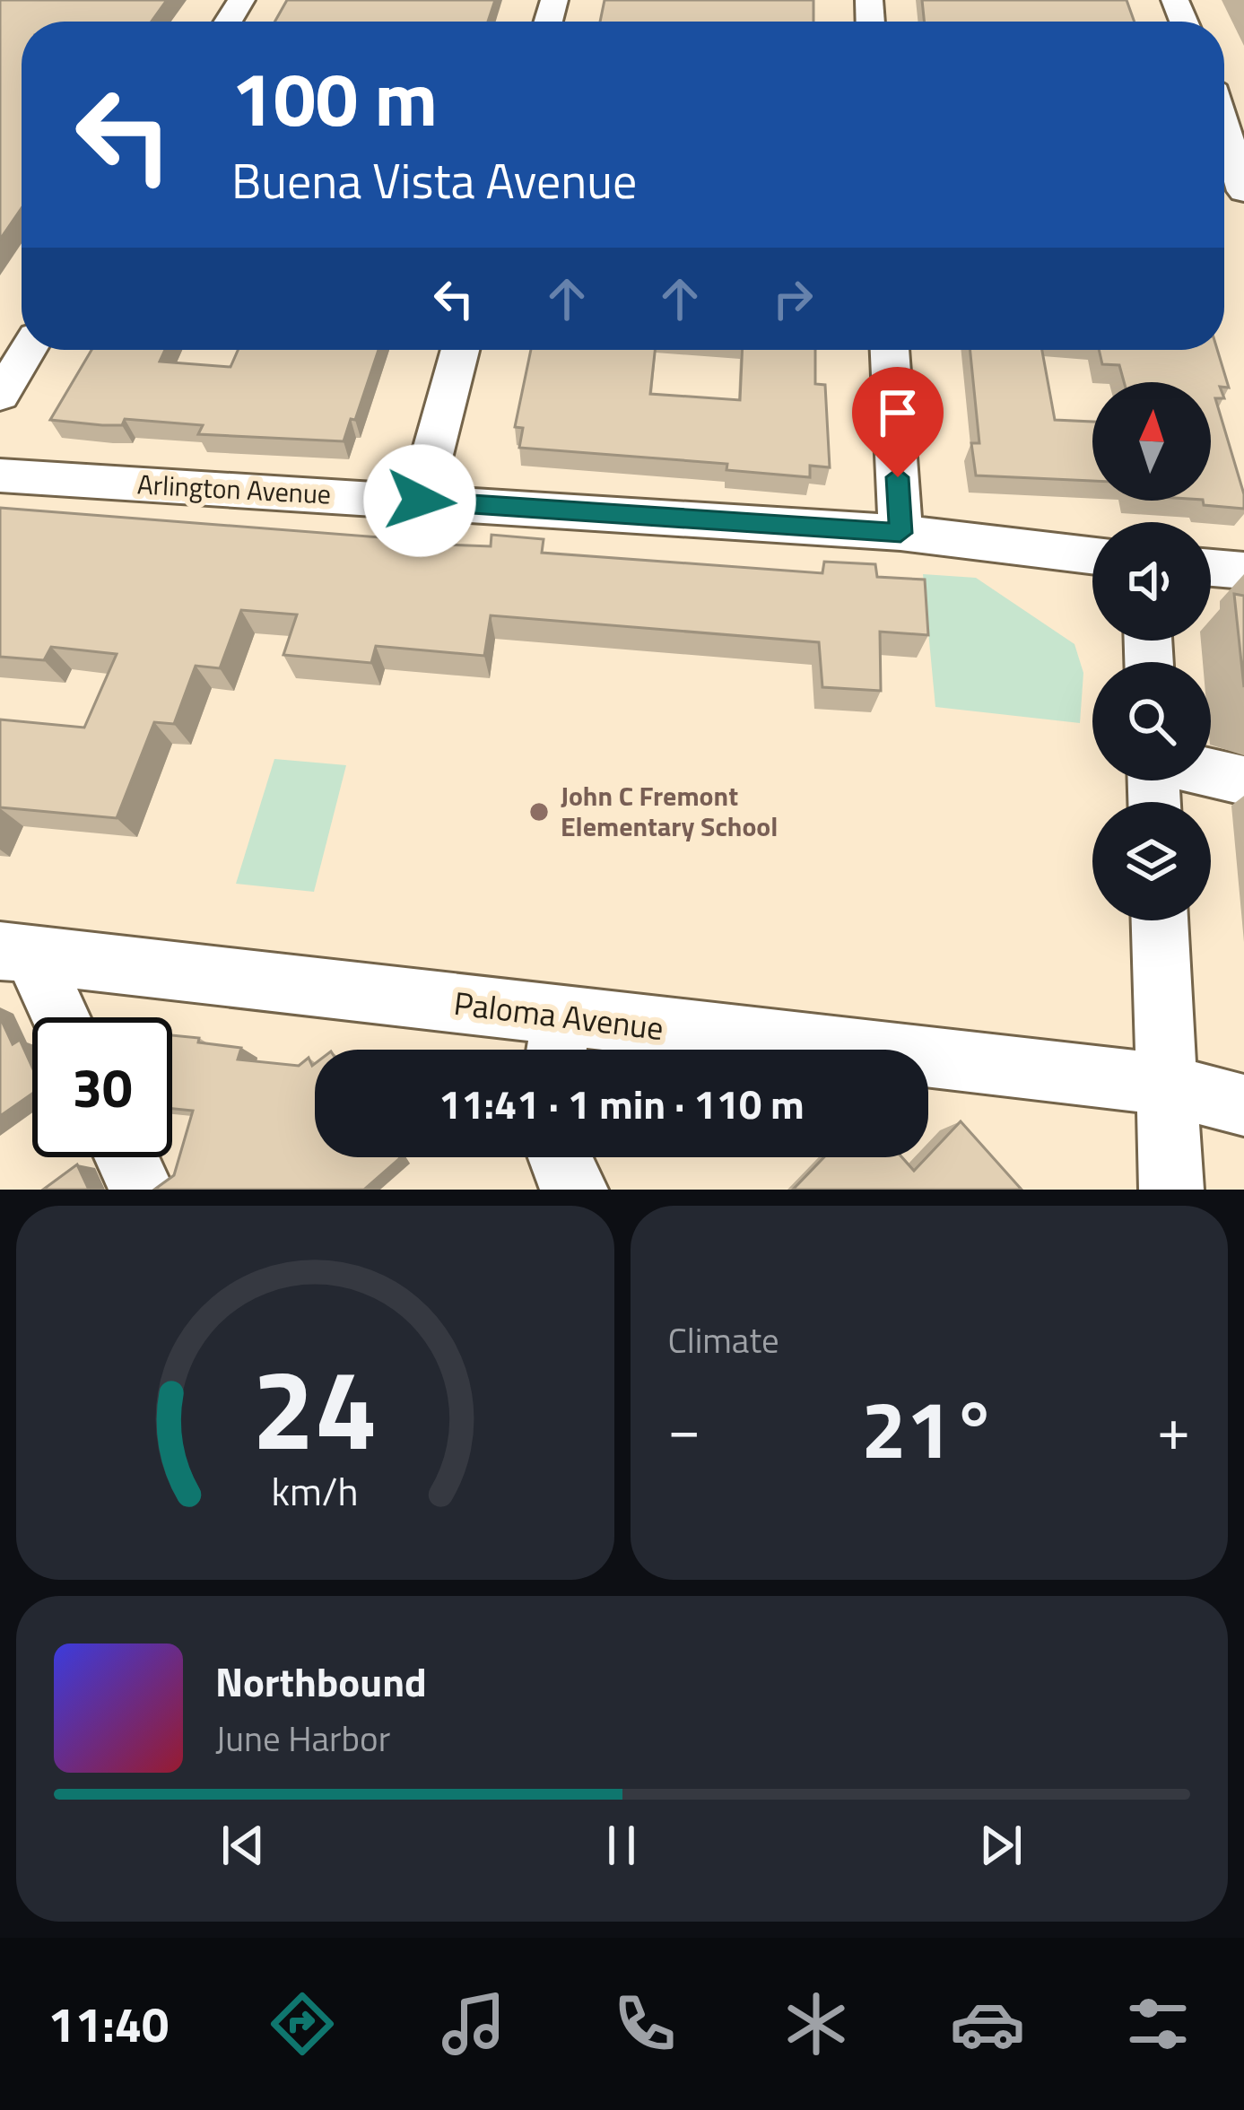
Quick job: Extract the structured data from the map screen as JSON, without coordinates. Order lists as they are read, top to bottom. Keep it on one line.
{"streets":{"street":["Arlington Avenue","Paloma Avenue"]},"places":["John C Fremont Elementary School"],"north":"top","page":{"turn":["100 m","Buena Vista Avenue"],"limit":"30","trip":"11:41 · 1 min · 110 m","tile":"Climate","heat":["−","21°","+"],"song":["Northbound","June Harbor"],"tabs":"11:40","gauge":["24","km/h"]}}
